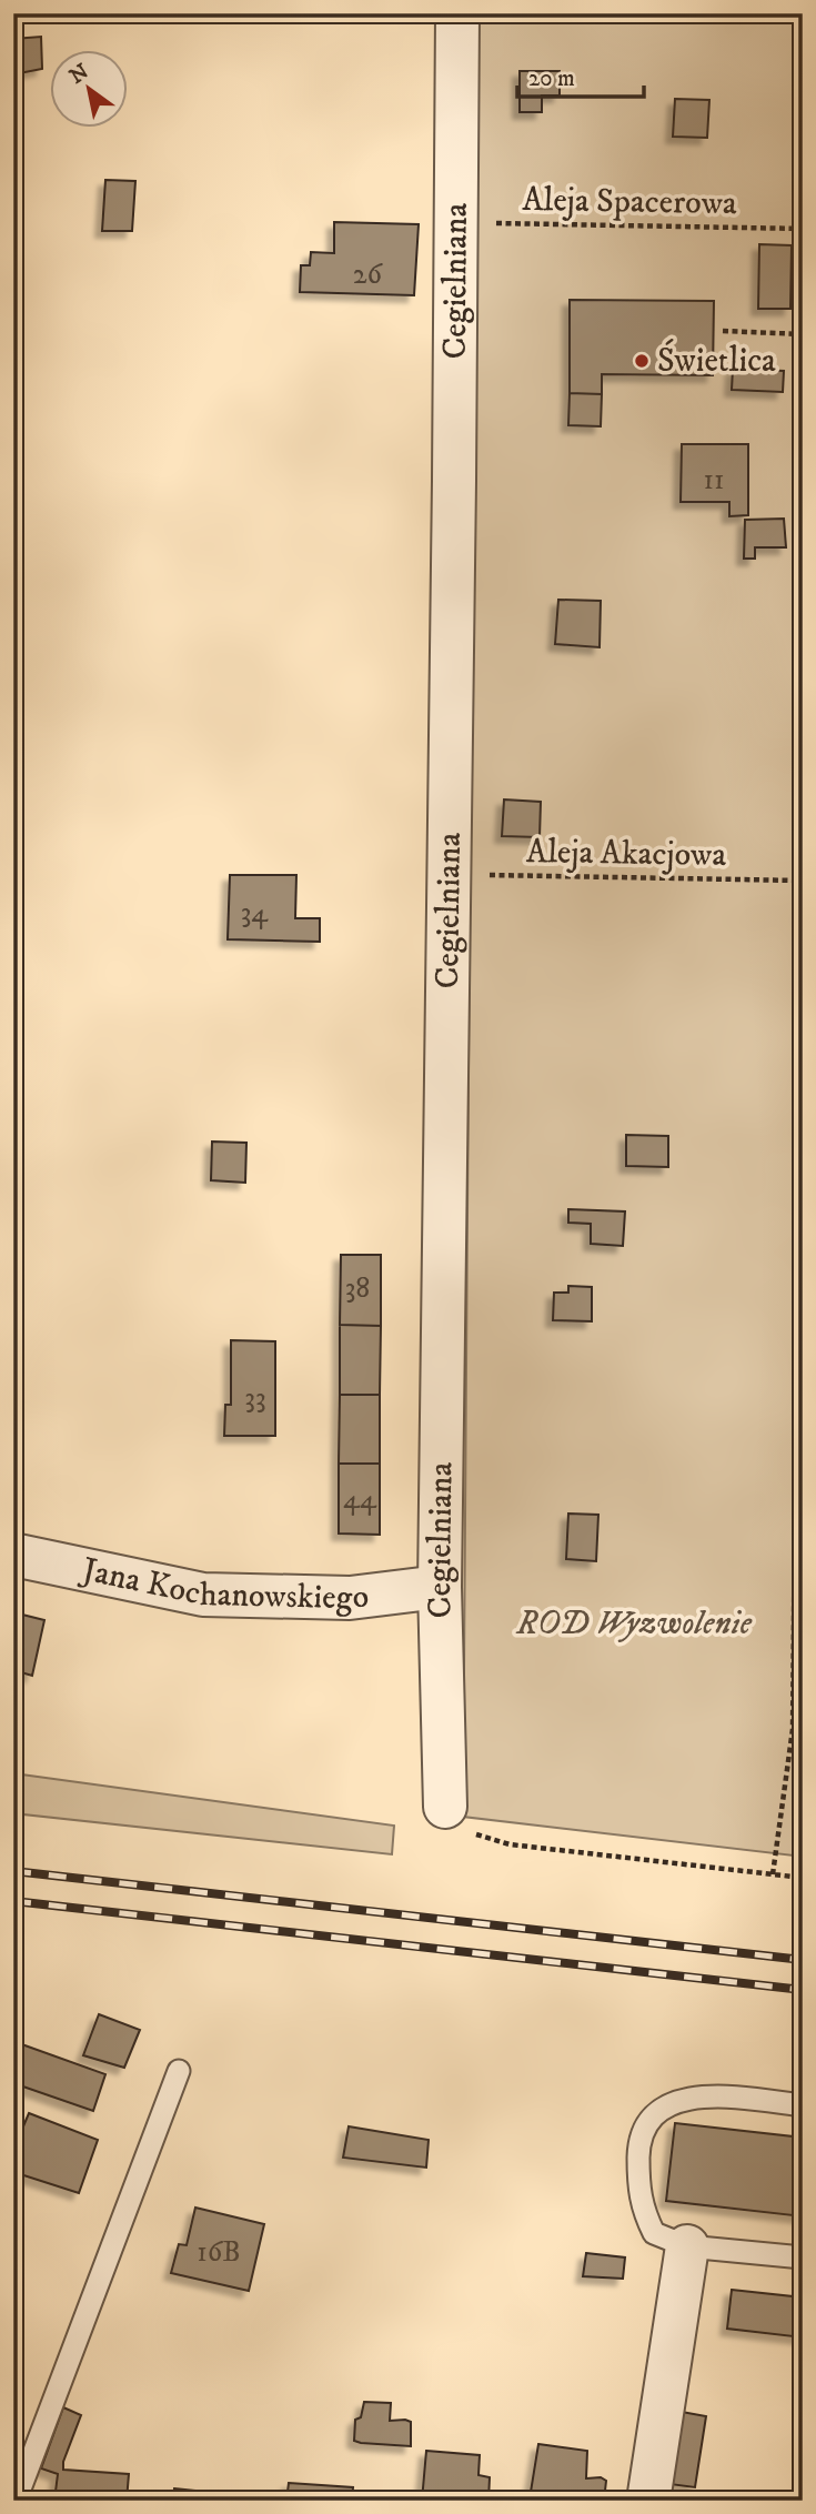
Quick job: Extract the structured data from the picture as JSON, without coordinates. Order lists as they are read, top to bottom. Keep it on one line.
{"streets":{"street":["Cegielniana","Jana Kochanowskiego"],"path":["Aleja Spacerowa","Aleja Akacjowa"]},"crossings":[["Aleja Spacerowa","Cegielniana"],["Cegielniana","Aleja Akacjowa"],["Cegielniana","Jana Kochanowskiego"]],"parks":["ROD Wyzwolenie"],"places":["Świetlica"],"house_numbers":["26","11","34","38","33","44","16B"],"scale_bar":"20 m","north":"top left"}
